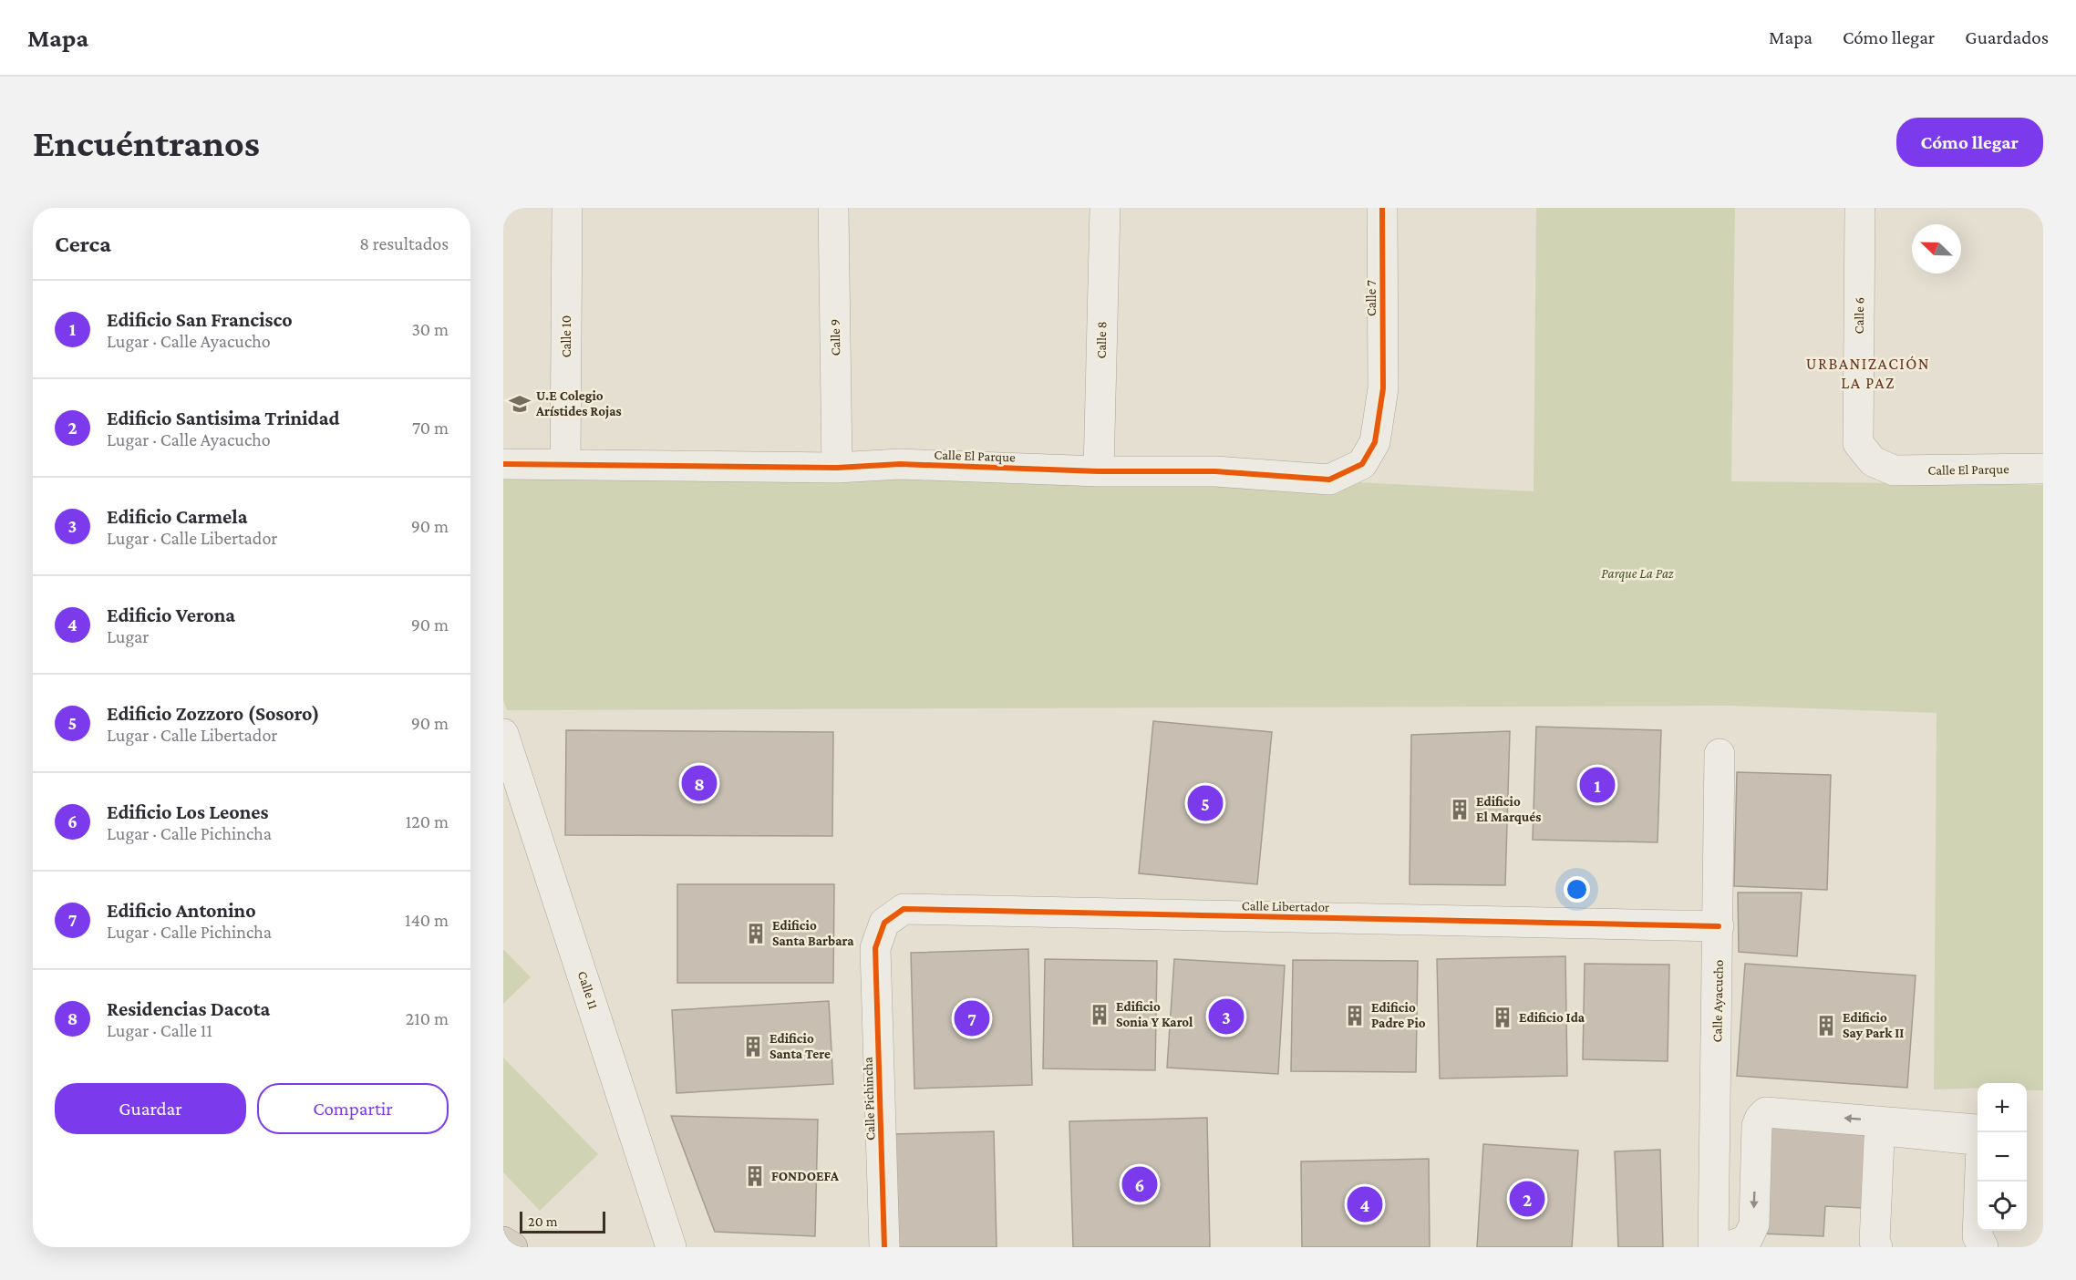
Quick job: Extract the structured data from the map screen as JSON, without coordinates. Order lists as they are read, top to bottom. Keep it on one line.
{"streets":{"street":["Calle 7","Calle 6","Calle 10","Calle 9","Calle 8","Calle El Parque","Calle Libertador","Calle 11","Calle Ayacucho","Calle Pichincha"]},"crossings":[["Calle 7","Calle El Parque"],["Calle 6","Calle El Parque"],["Calle 10","Calle El Parque"],["Calle 9","Calle El Parque"],["Calle 8","Calle El Parque"],["Calle Libertador","Calle Ayacucho"],["Calle Libertador","Calle Pichincha"]],"districts":["URBANIZACIÓN LA PAZ"],"parks":["Parque La Paz"],"places":{"school or university":["U.E Colegio Arístides Rojas"],"building":["Edificio El Marqués","Edificio Santa Barbara","Edificio Sonia Y Karol","Edificio Padre Pio","Edificio Ida","Edificio Say Park II","Edificio Santa Tere","FONDOEFA"]},"scale_bar":"20 m","north":"top left","page":{"header":"Mapa","nav":["Mapa","Cómo llegar","Guardados"],"buttons":["Cómo llegar",["Guardar","Compartir"]],"title":"Encuéntranos","heading":["Cerca","8 resultados"],"list":[{"mark":"1","name":"Edificio San Francisco","note":"Lugar · Calle Ayacucho","value":"30 m"},{"mark":"2","name":"Edificio Santisima Trinidad","note":"Lugar · Calle Ayacucho","value":"70 m"},{"mark":"3","name":"Edificio Carmela","note":"Lugar · Calle Libertador","value":"90 m"},{"mark":"4","name":"Edificio Verona","note":"Lugar","value":"90 m"},{"mark":"5","name":"Edificio Zozzoro (Sosoro)","note":"Lugar · Calle Libertador","value":"90 m"},{"mark":"6","name":"Edificio Los Leones","note":"Lugar · Calle Pichincha","value":"120 m"},{"mark":"7","name":"Edificio Antonino","note":"Lugar · Calle Pichincha","value":"140 m"},{"mark":"8","name":"Residencias Dacota","note":"Lugar · Calle 11","value":"210 m"}],"pins":["8","1","5","3","7","6","2","4"],"map_buttons":["+","−"],"scale":"20 m"}}
